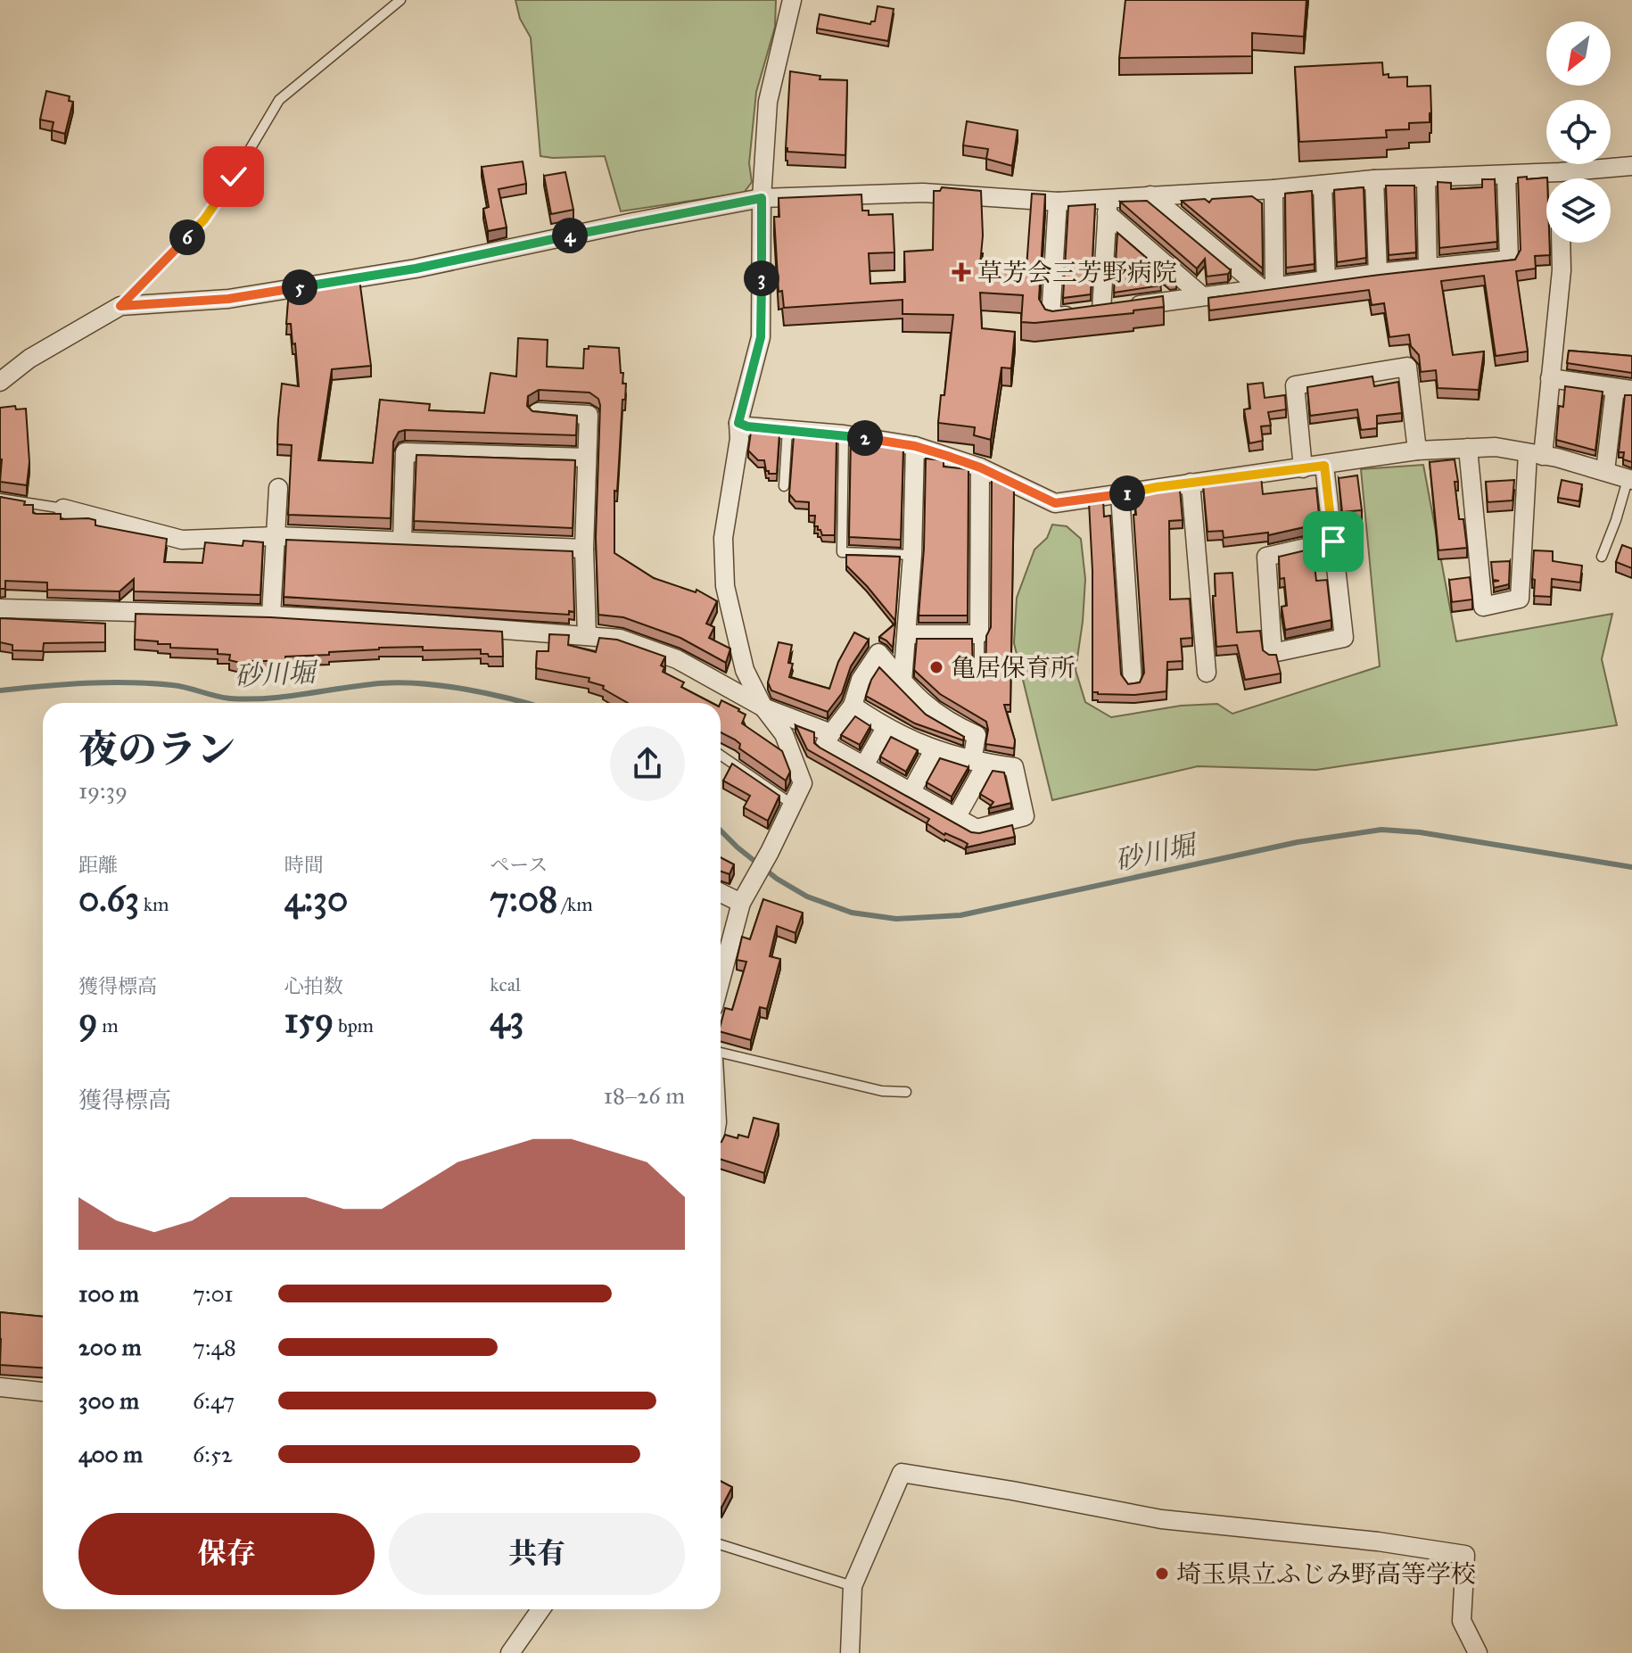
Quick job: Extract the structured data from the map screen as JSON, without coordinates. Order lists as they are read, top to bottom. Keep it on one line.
{"water":["砂川堀"],"places":{"health":["草芳会三芳野病院"],"other":["亀居保育所","埼玉県立ふじみ野高等学校"]},"north":"bottom left","page":{"pins":["4","6","3","5","2","1"],"heading":["夜のラン","19:39"],"stats":[["距離","0.63 km"],["時間","4:30"],["ペース","7:08 /km"],["獲得標高","9 m"],["心拍数","159 bpm"],["kcal","43"]],"chart":["獲得標高","18–26 m"],"list":[{"name":"100 m","note":"7:01"},{"name":"200 m","note":"7:48"},{"name":"300 m","note":"6:47"},{"name":"400 m","note":"6:52"}],"buttons":["保存","共有"]}}
